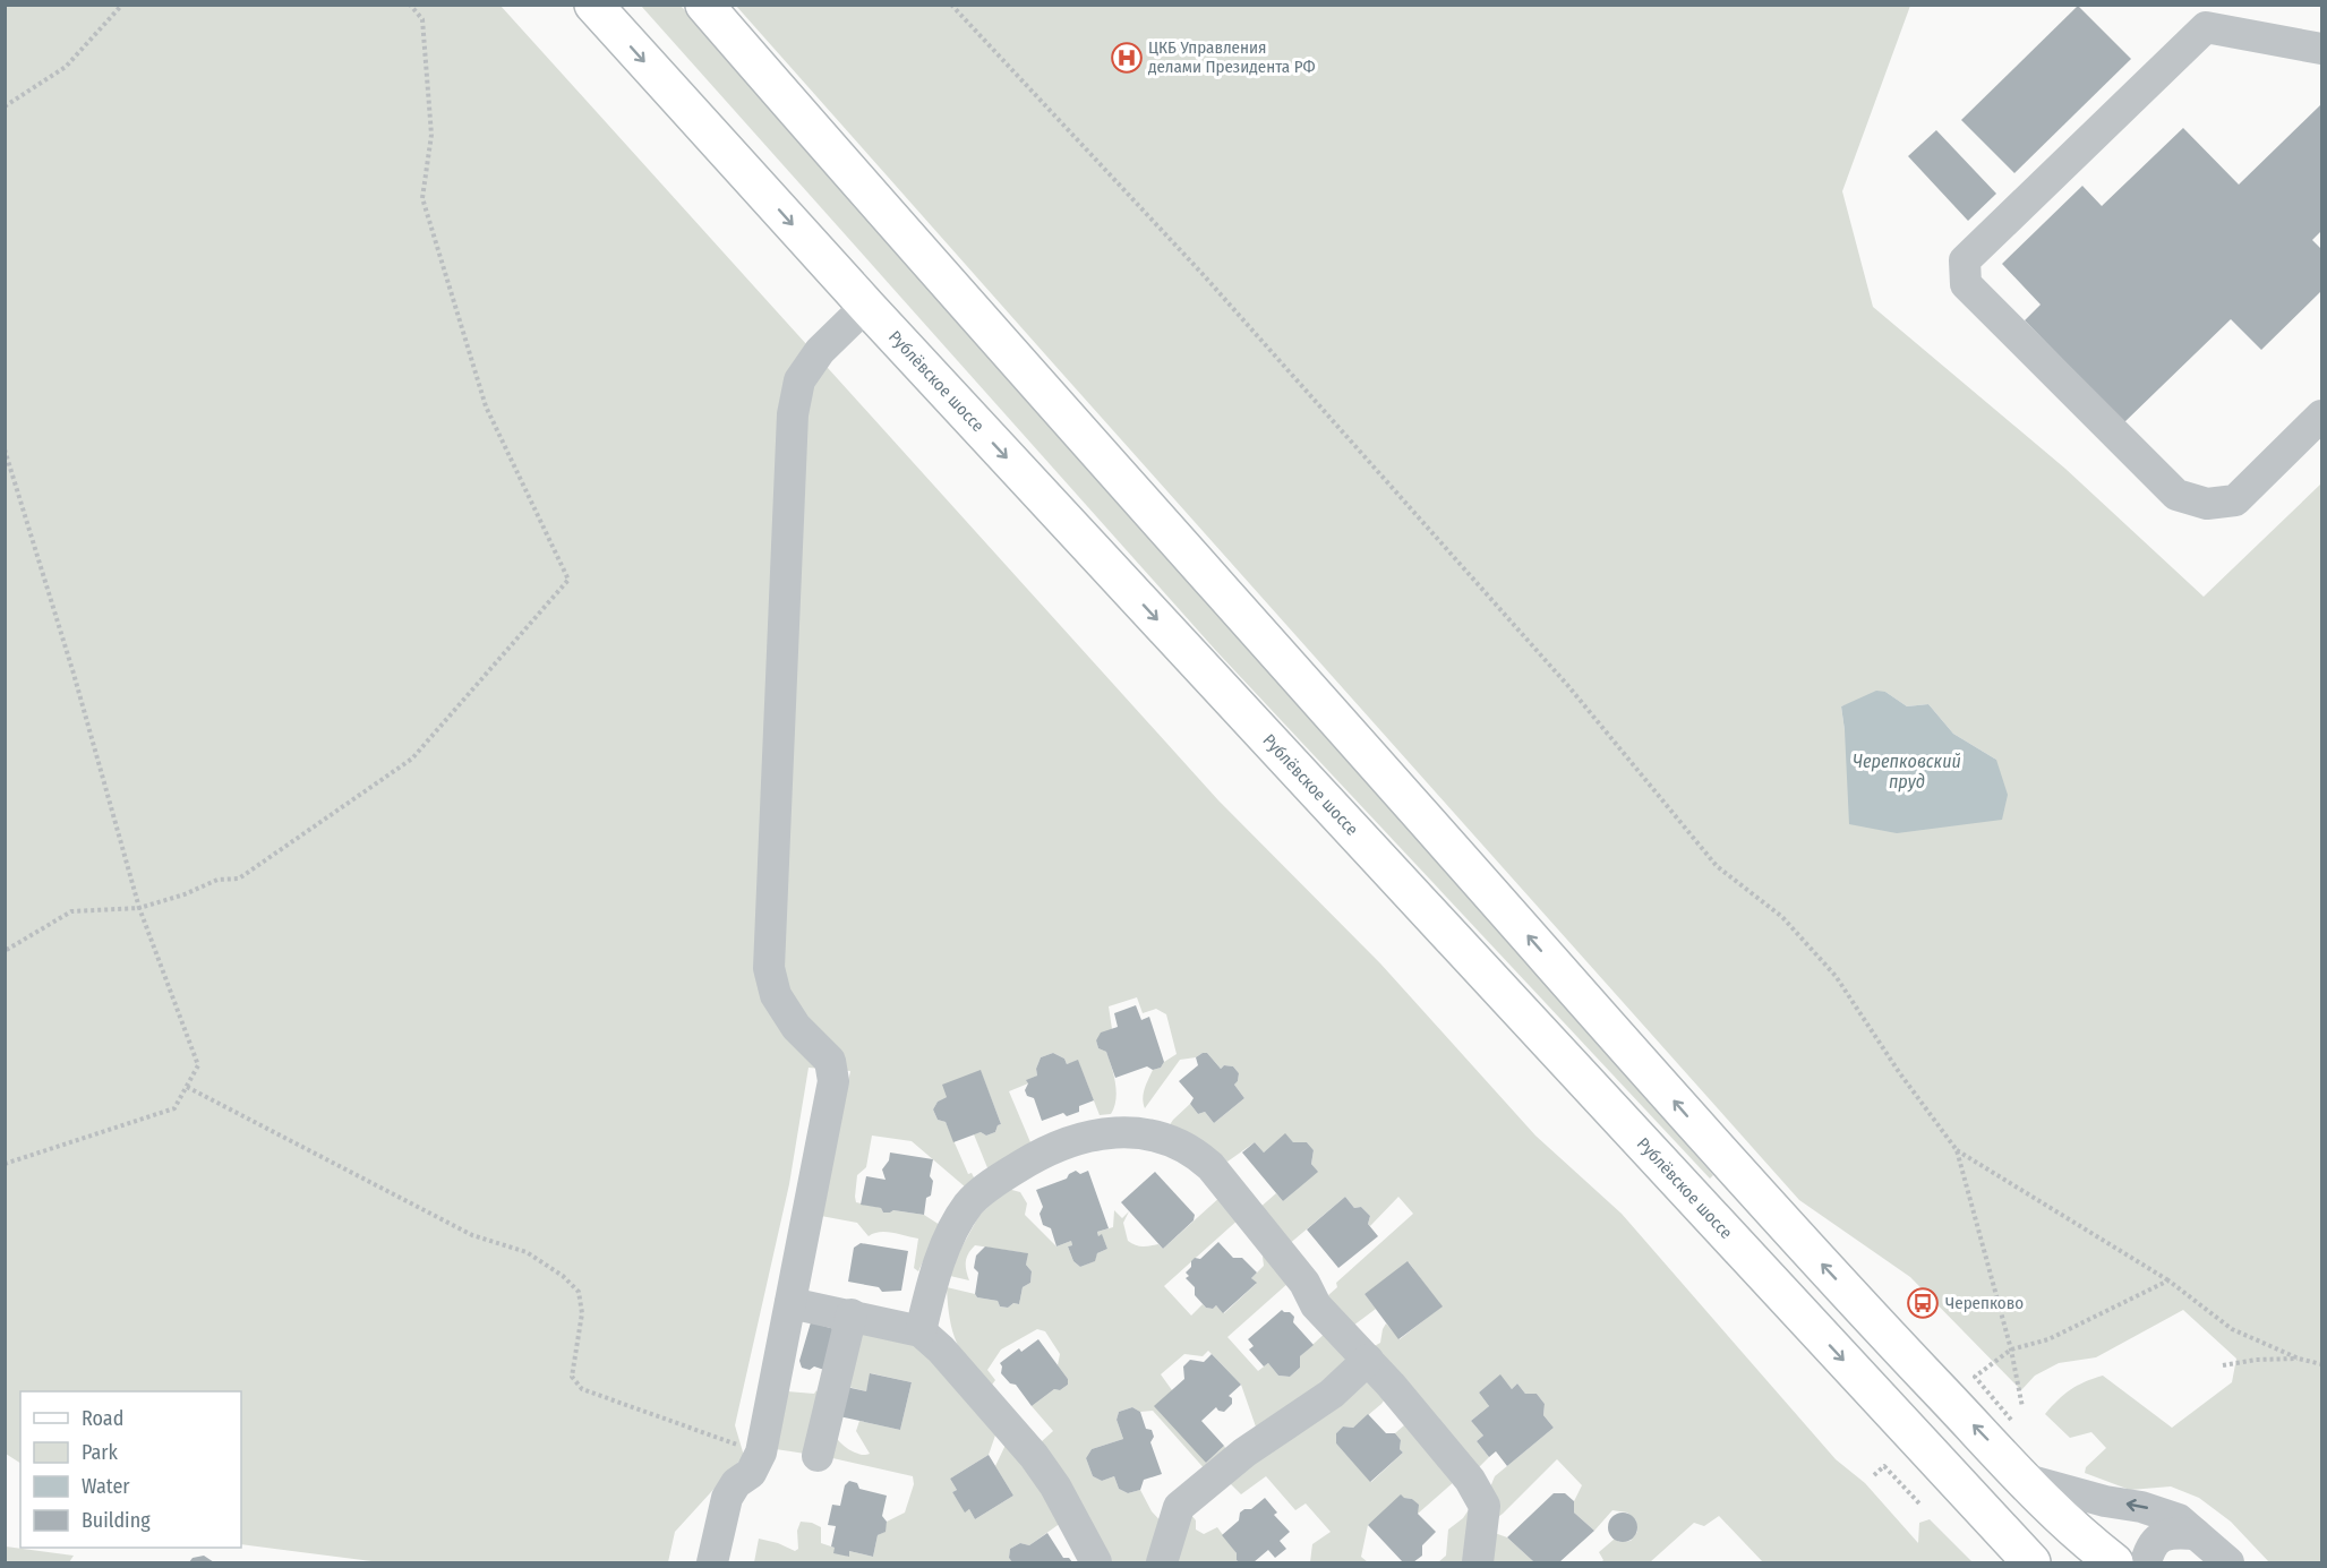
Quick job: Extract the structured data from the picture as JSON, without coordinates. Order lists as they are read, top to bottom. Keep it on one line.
{"streets":{"main road":["Рублёвское шоссе"]},"water":["Черепковский пруд"],"places":{"hospital":["ЦКБ Управления делами Президента РФ"],"bus stop":["Черепково"]},"legend":["Road","Park","Water","Building"]}
